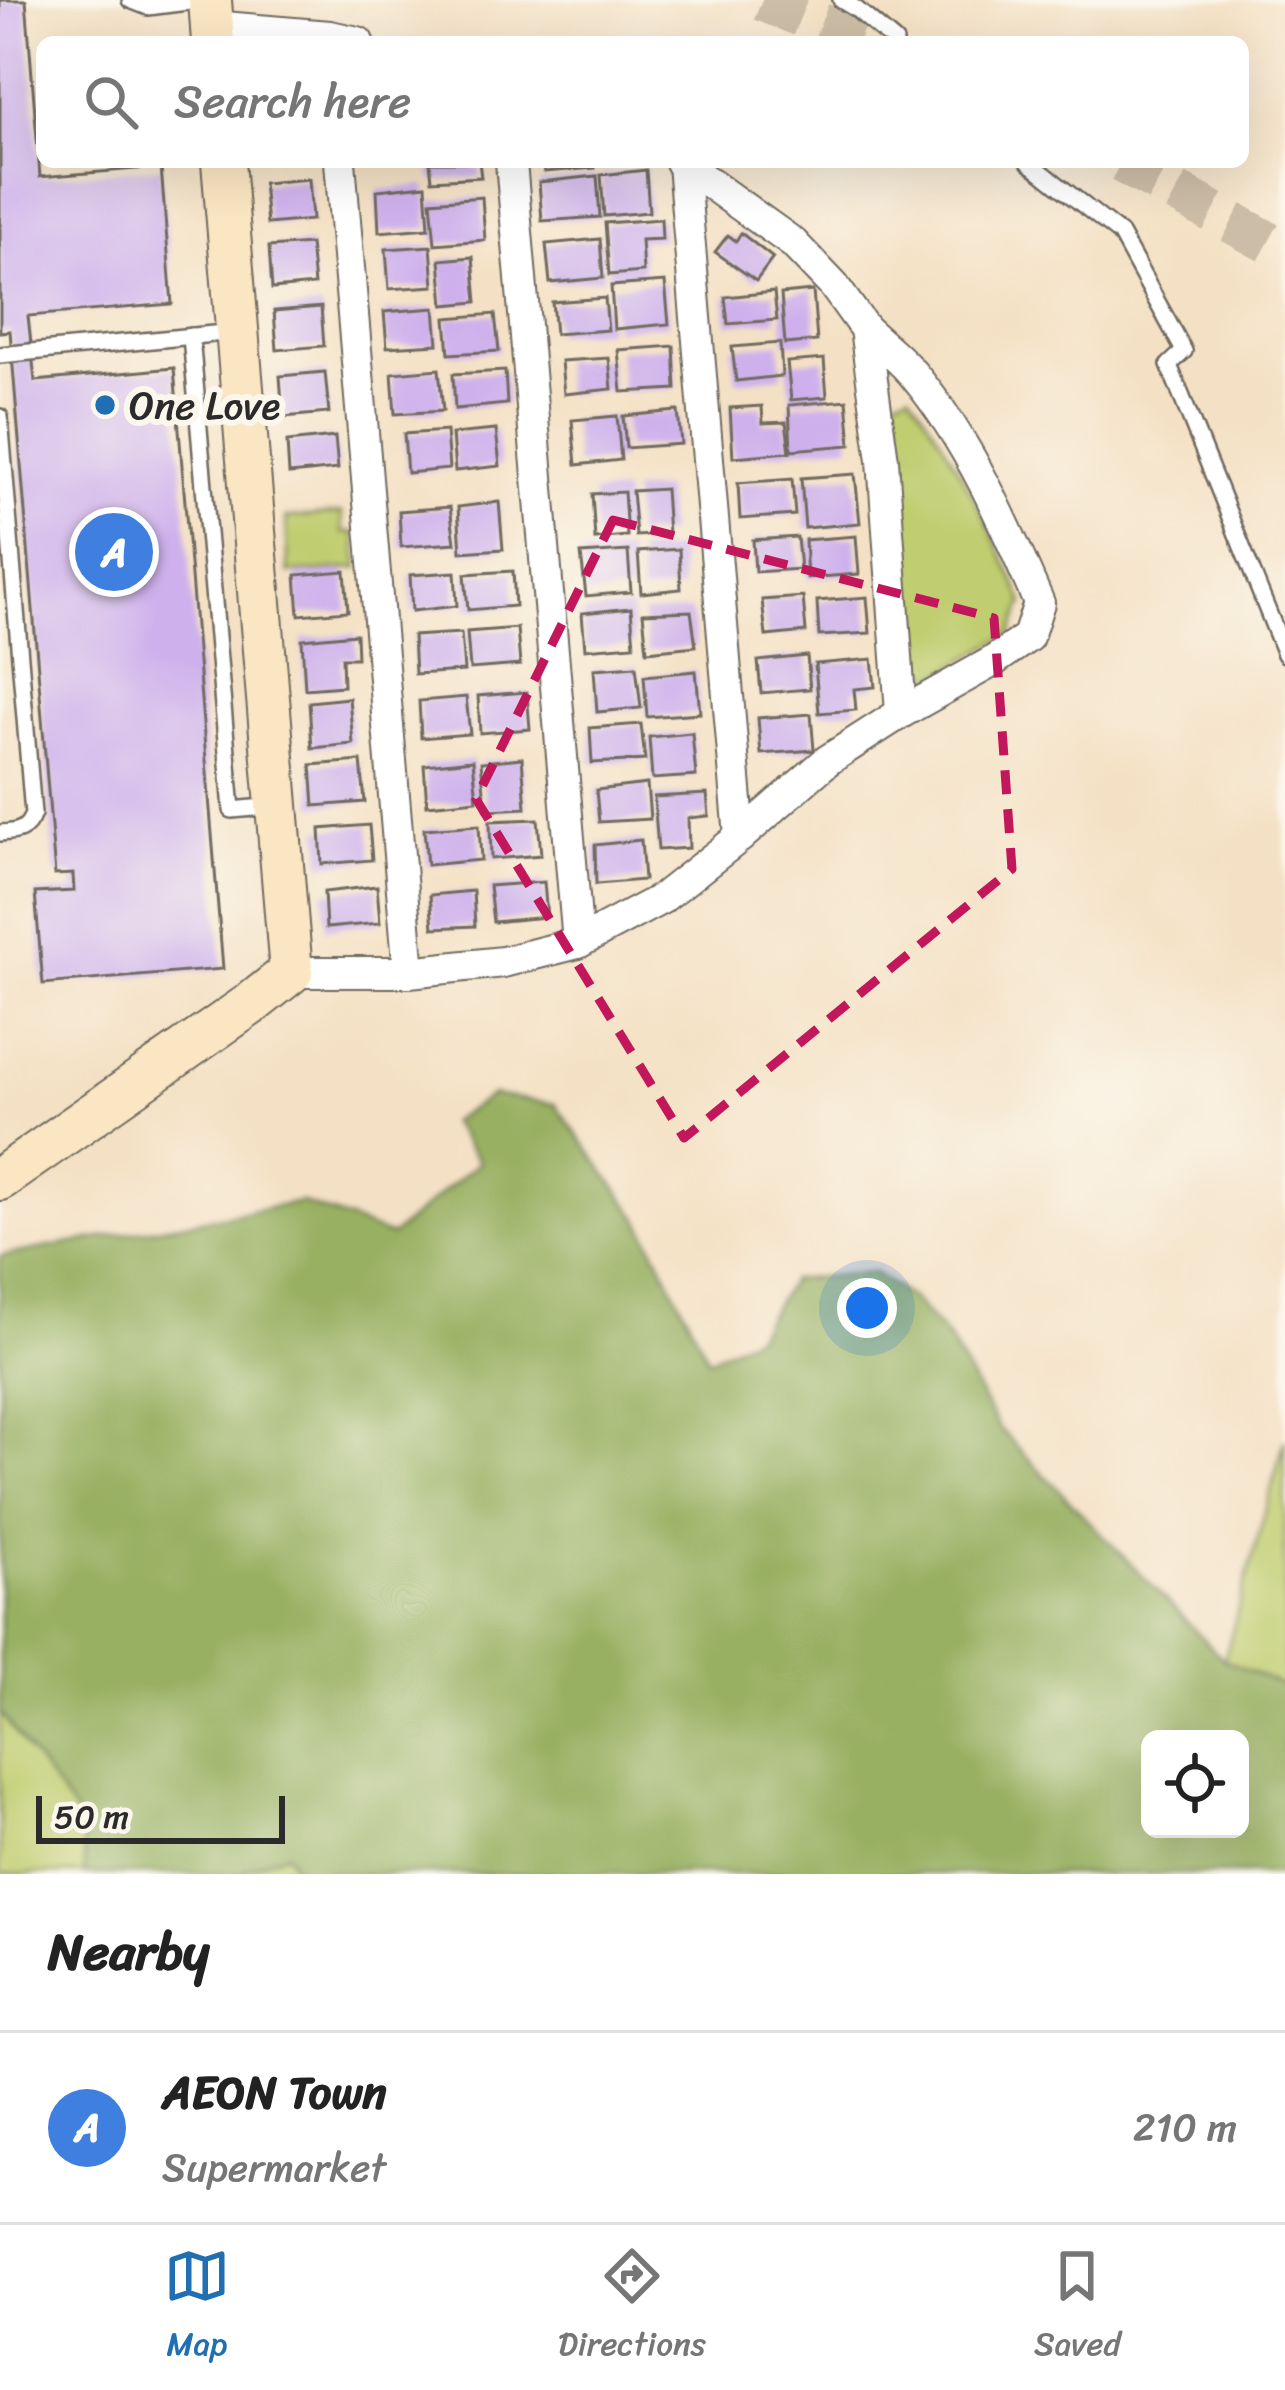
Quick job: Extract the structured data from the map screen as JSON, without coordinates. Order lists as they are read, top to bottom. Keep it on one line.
{"places":["One Love"],"scale_bar":"50 m","page":{"search":"Search here","pins":"A","scale":"50 m","heading":"Nearby","list":[{"mark":"A","name":"AEON Town","note":"Supermarket","value":"210 m"}],"nav":["Map","Directions","Saved"]}}
